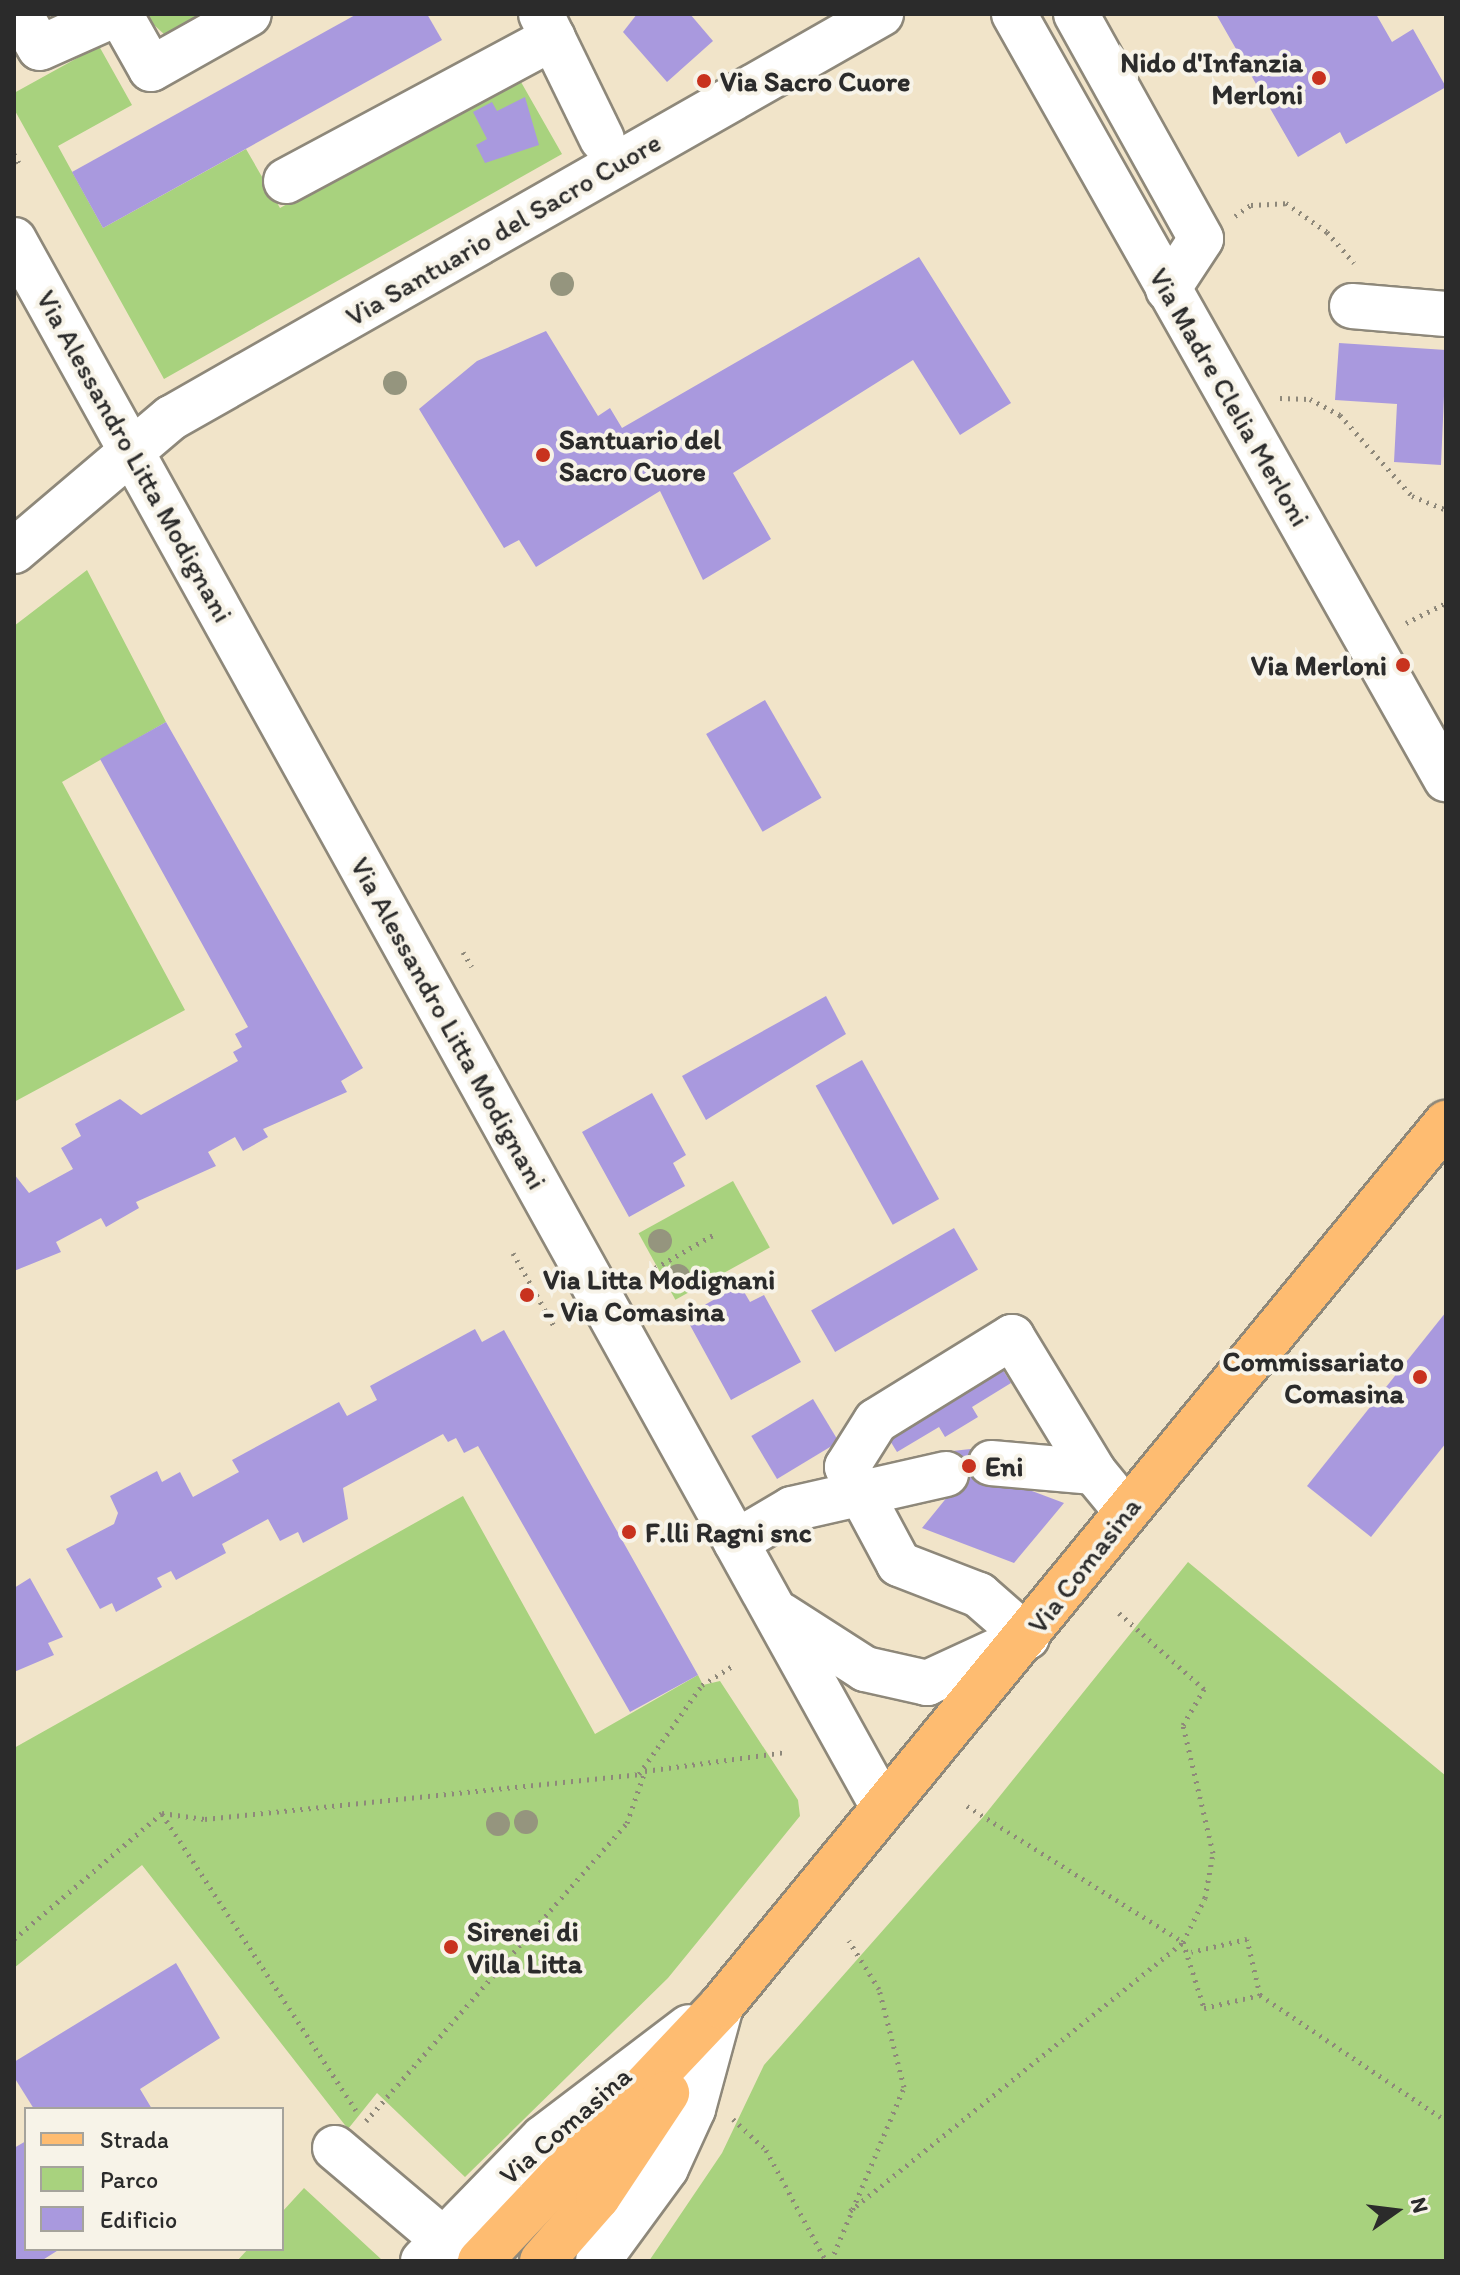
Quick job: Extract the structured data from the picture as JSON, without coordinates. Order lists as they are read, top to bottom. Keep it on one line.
{"streets":{"main road":["Via Comasina"],"street":["Via Santuario del Sacro Cuore","Via Madre Clelia Merloni","Via Alessandro Litta Modignani"]},"crossings":[["Via Santuario del Sacro Cuore","Via Alessandro Litta Modignani"],["Via Alessandro Litta Modignani","Via Comasina"]],"places":["Nido d'Infanzia Merloni","Via Sacro Cuore","Santuario del Sacro Cuore","Via Merloni","Via Litta Modignani - Via Comasina","Commissariato Comasina","Eni","F.lli Ragni snc","Sirenei di Villa Litta"],"legend":["Strada","Parco","Edificio"],"north":"right"}
